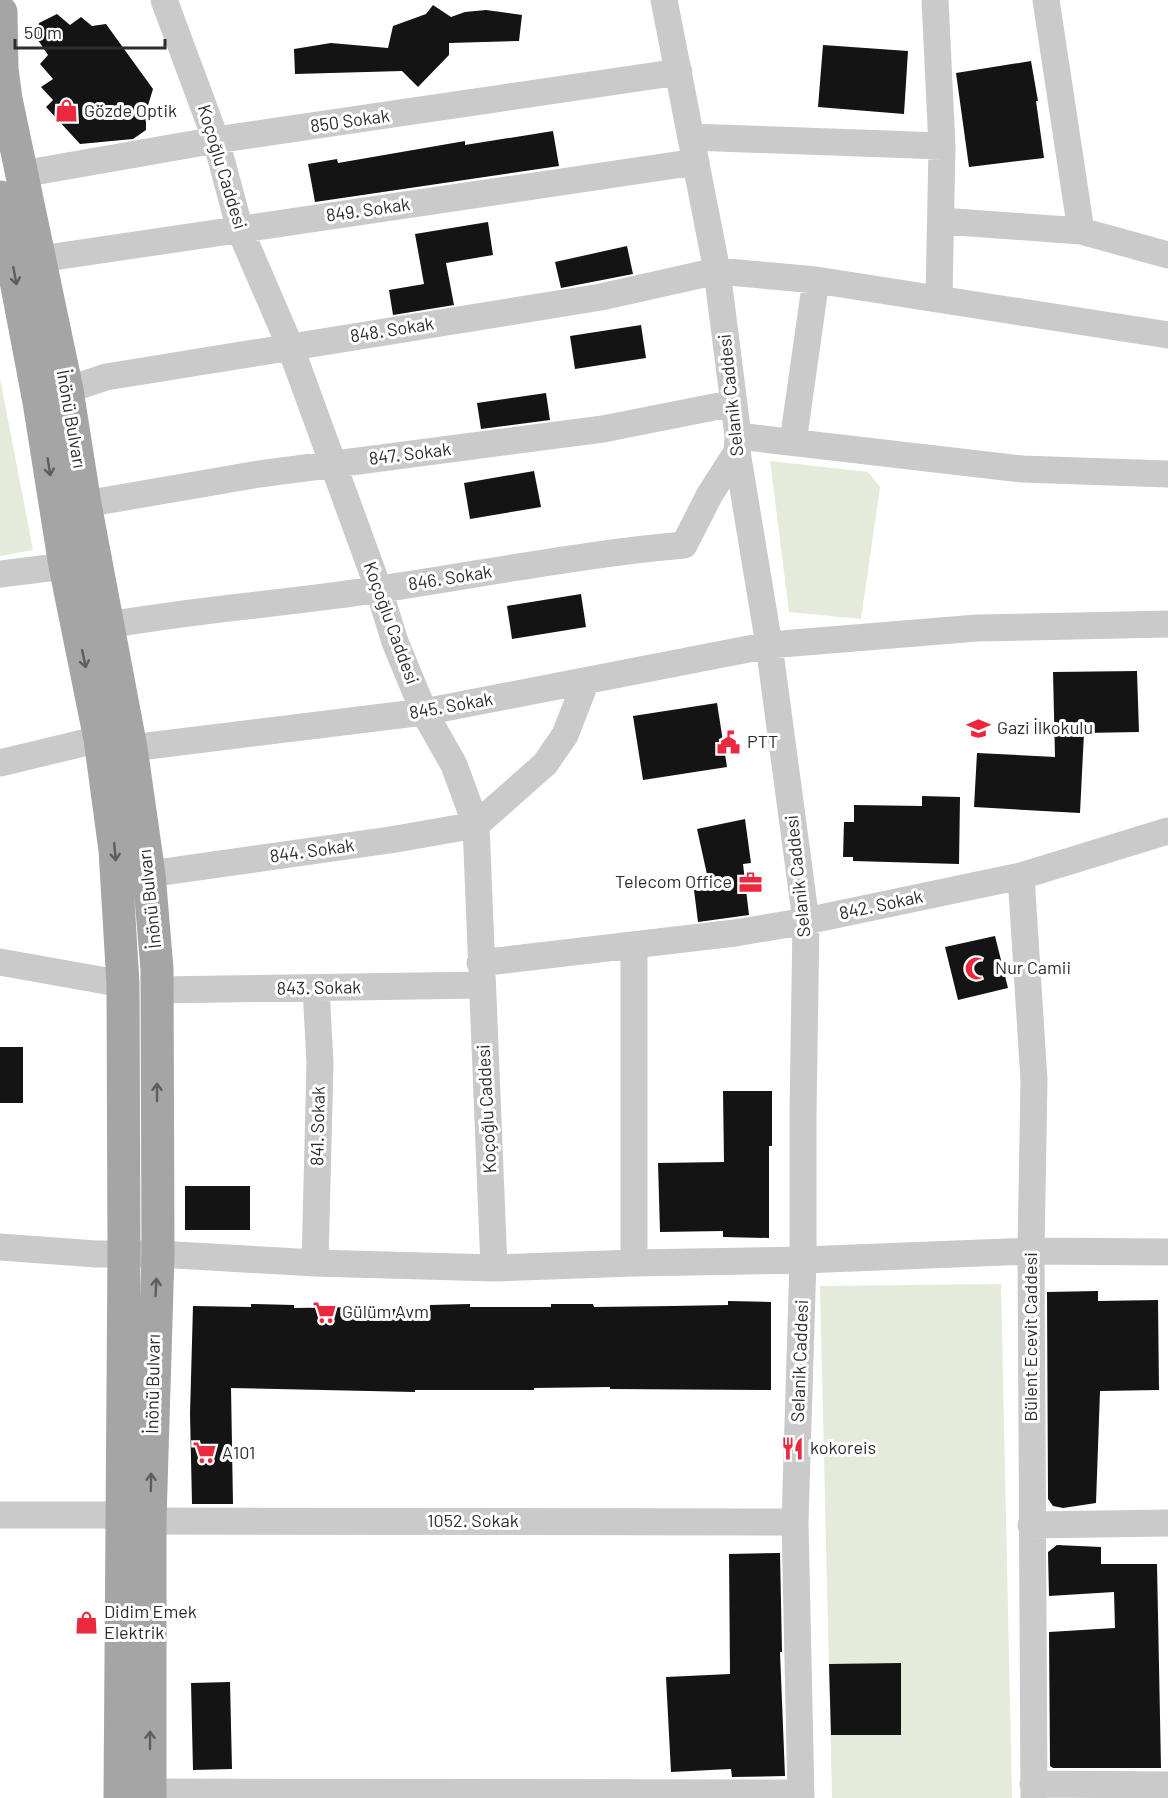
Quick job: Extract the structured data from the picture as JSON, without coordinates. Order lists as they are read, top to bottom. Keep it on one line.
{"streets":{"main road":["İnönü Bulvarı"],"street":["850 Sokak","Koçoğlu Caddesi","849. Sokak","848. Sokak","Selanik Caddesi","847. Sokak","846. Sokak","845. Sokak","844. Sokak","842. Sokak","843. Sokak","841. Sokak","Bülent Ecevit Caddesi","1052. Sokak"]},"crossings":[["850 Sokak","Koçoğlu Caddesi"],["850 Sokak","Selanik Caddesi"],["850 Sokak","İnönü Bulvarı"],["Koçoğlu Caddesi","849. Sokak"],["Koçoğlu Caddesi","848. Sokak"],["Koçoğlu Caddesi","847. Sokak"],["Koçoğlu Caddesi","846. Sokak"],["Koçoğlu Caddesi","845. Sokak"],["Koçoğlu Caddesi","844. Sokak"],["Koçoğlu Caddesi","842. Sokak"],["Koçoğlu Caddesi","843. Sokak"],["849. Sokak","Selanik Caddesi"],["849. Sokak","İnönü Bulvarı"],["848. Sokak","Selanik Caddesi"],["848. Sokak","İnönü Bulvarı"],["Selanik Caddesi","847. Sokak"],["Selanik Caddesi","846. Sokak"],["Selanik Caddesi","845. Sokak"],["Selanik Caddesi","842. Sokak"],["Selanik Caddesi","1052. Sokak"],["İnönü Bulvarı","847. Sokak"],["İnönü Bulvarı","846. Sokak"],["İnönü Bulvarı","845. Sokak"],["İnönü Bulvarı","844. Sokak"],["İnönü Bulvarı","843. Sokak"],["İnönü Bulvarı","1052. Sokak"],["842. Sokak","843. Sokak"],["842. Sokak","Bülent Ecevit Caddesi"],["843. Sokak","841. Sokak"]],"places":{"shop":["Gözde Optik","Didim Emek Elektrik"],"school or university":["Gazi İlkokulu"],"public building":["PTT"],"office":["Telecom Office"],"mosque":["Nur Camii"],"supermarket":["Gülüm Avm","A101"],"restaurant":["kokoreis"]},"scale_bar":"50 m"}
